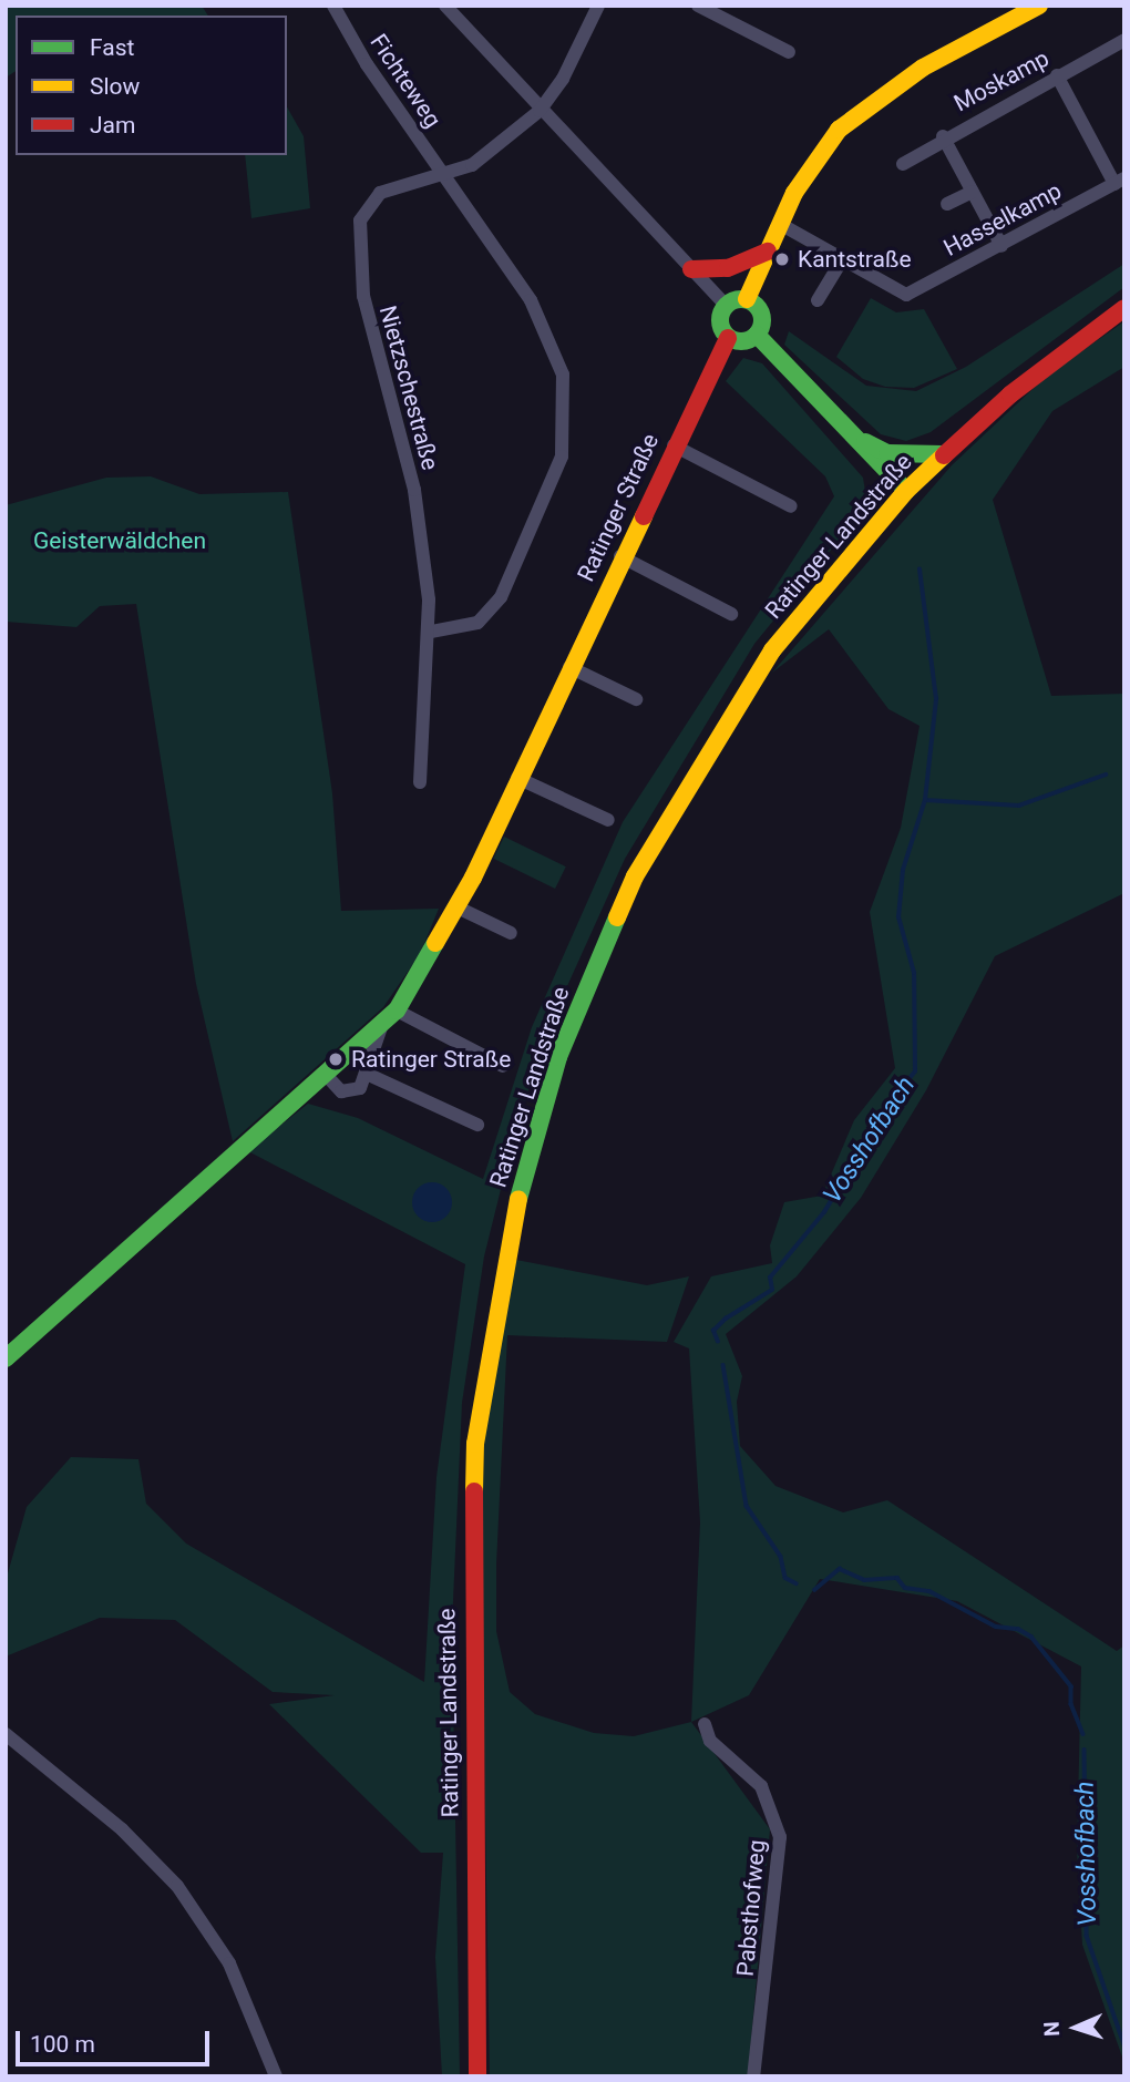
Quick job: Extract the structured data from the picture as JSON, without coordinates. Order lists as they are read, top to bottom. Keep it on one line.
{"streets":{"street":["Fichteweg","Moskamp","Hasselkamp","Nietzschestraße","Ratinger Straße","Ratinger Landstraße","Pabsthofweg"]},"crossings":[["Fichteweg","Nietzschestraße"]],"water":["Vosshofbach"],"parks":["Geisterwäldchen"],"places":["Kantstraße","Ratinger Straße"],"legend":["Fast","Slow","Jam"],"scale_bar":"100 m","north":"left"}
